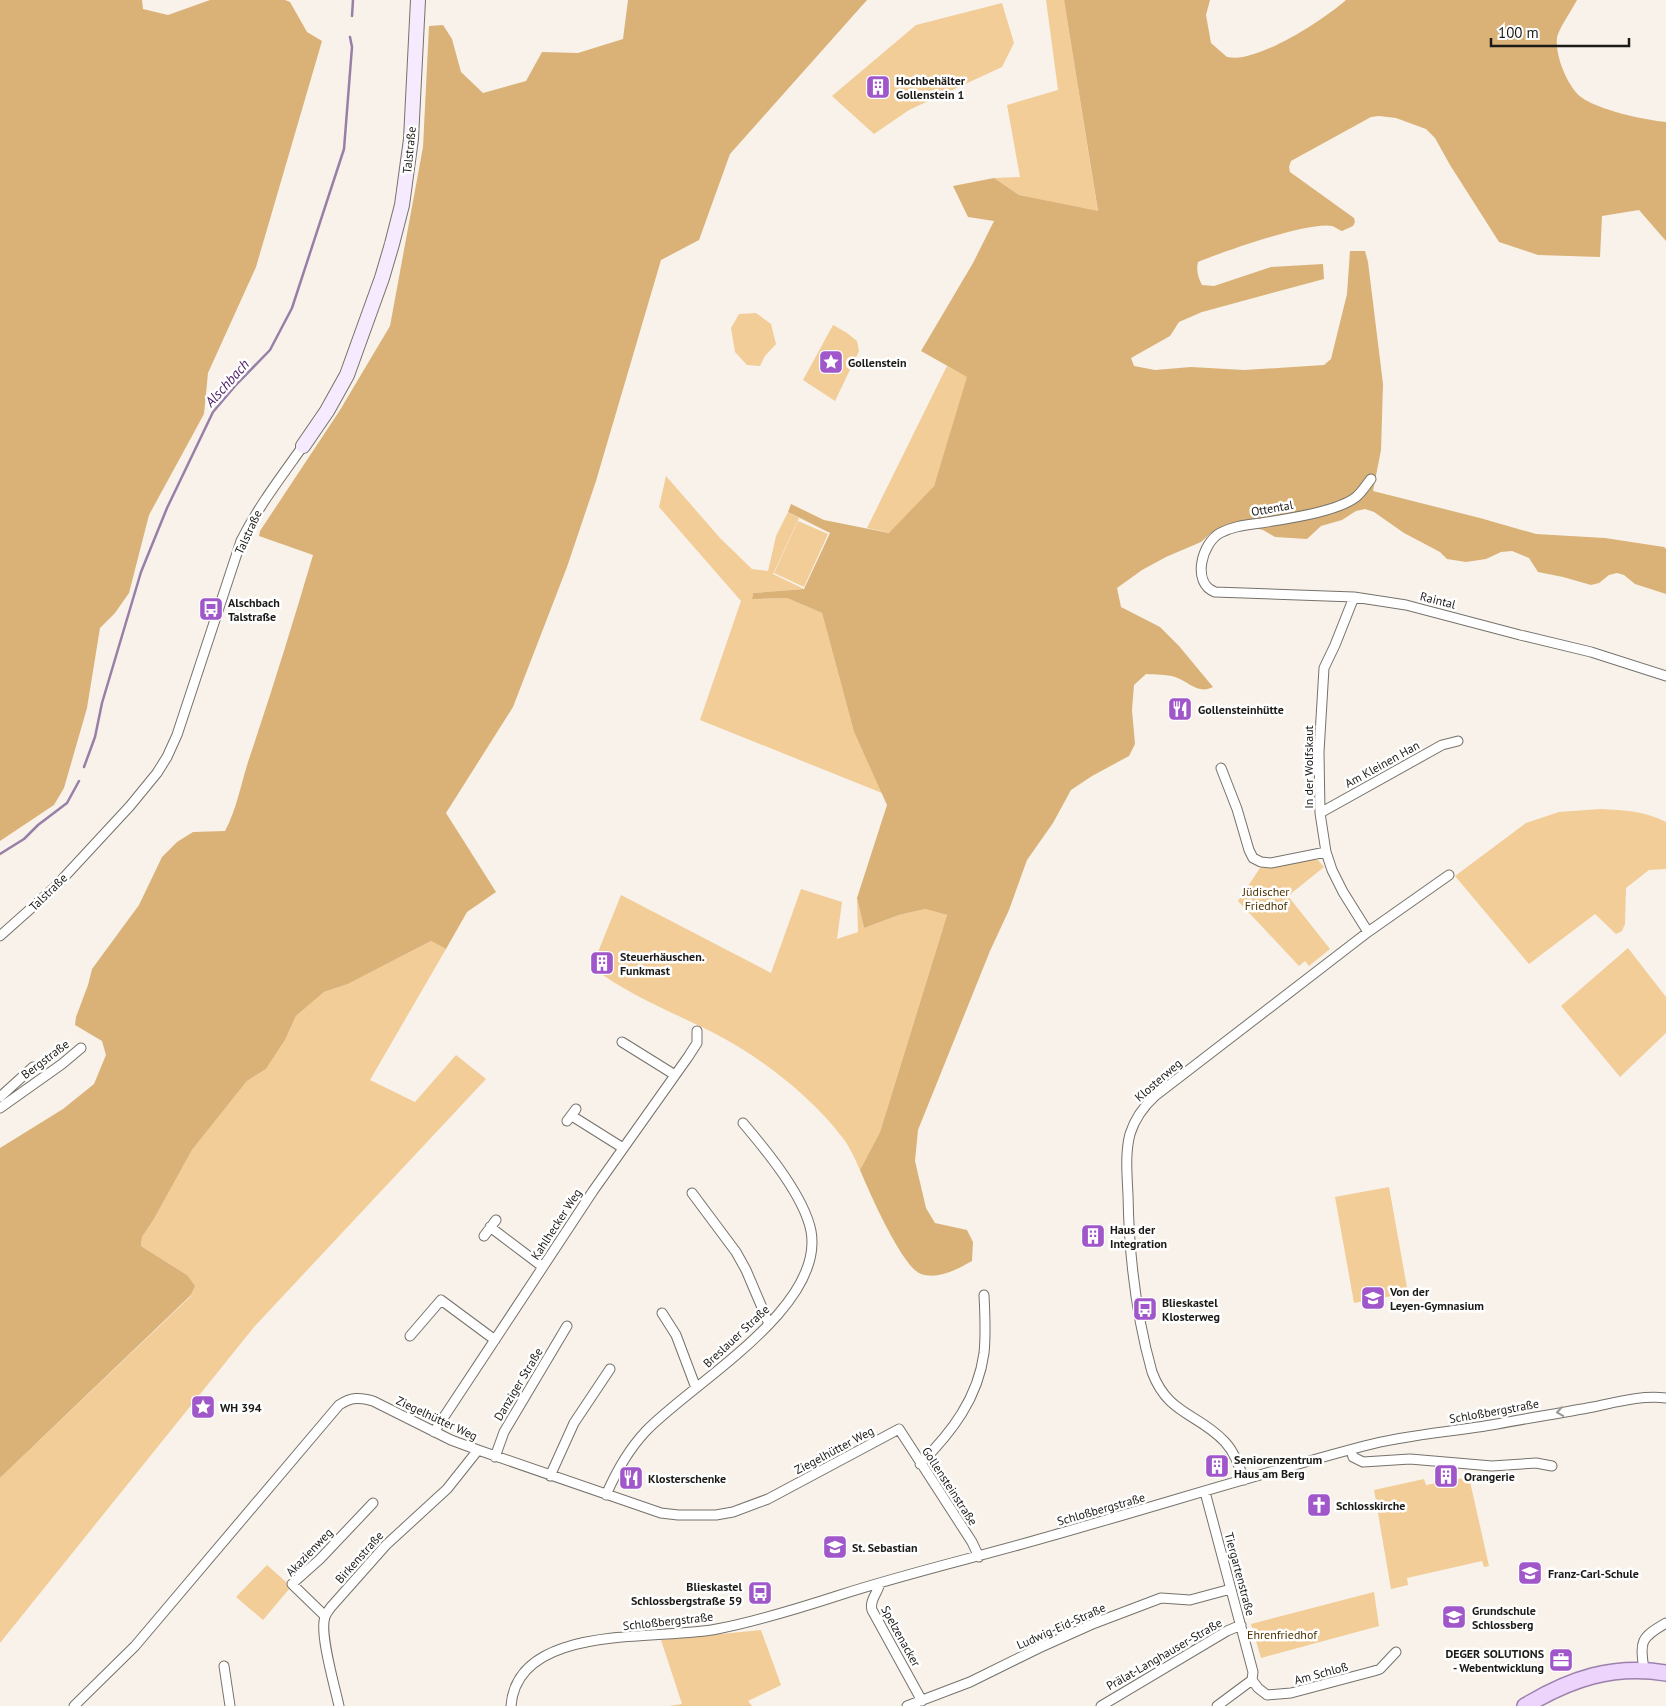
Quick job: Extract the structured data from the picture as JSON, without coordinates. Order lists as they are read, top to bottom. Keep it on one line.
{"streets":{"street":["Talstraße","Ottental","Raintal","Am Kleinen Han","In der Wolfskaut","Bergstraße","Klosterweg","Kahlhecker Weg","Breslauer Straße","Danziger Straße","Schloßbergstraße","Ziegelhütter Weg","Gollensteinstraße","Akazienweg","Birkenstraße","Tiergartenstraße","Ludwig-Eid-Straße","Spelzenacker","Prälat-Langhauser-Straße","Am Schloß"]},"crossings":[["Ottental","Raintal"],["Raintal","In der Wolfskaut"],["Am Kleinen Han","In der Wolfskaut"],["In der Wolfskaut","Klosterweg"],["Klosterweg","Schloßbergstraße"],["Kahlhecker Weg","Ziegelhütter Weg"],["Breslauer Straße","Ziegelhütter Weg"],["Danziger Straße","Ziegelhütter Weg"],["Schloßbergstraße","Gollensteinstraße"],["Schloßbergstraße","Tiergartenstraße"],["Schloßbergstraße","Spelzenacker"],["Ziegelhütter Weg","Gollensteinstraße"],["Ziegelhütter Weg","Birkenstraße"],["Akazienweg","Birkenstraße"],["Tiergartenstraße","Ludwig-Eid-Straße"],["Tiergartenstraße","Prälat-Langhauser-Straße"],["Tiergartenstraße","Am Schloß"],["Ludwig-Eid-Straße","Spelzenacker"]],"water":["Alschbach"],"parks":["Jüdischer Friedhof","Ehrenfriedhof"],"places":{"building":["Hochbehälter Gollenstein 1","Steuerhäuschen. Funkmast","Haus der Integration","Seniorenzentrum Haus am Berg","Orangerie"],"place":["Gollenstein","WH 394"],"bus stop":["Alschbach Talstraße","Blieskastel Klosterweg","Blieskastel Schlossbergstraße 59"],"restaurant":["Gollensteinhütte","Klosterschenke"],"school or university":["Von der Leyen-Gymnasium","St. Sebastian","Franz-Carl-Schule","Grundschule Schlossberg"],"church":["Schlosskirche"],"office":["DEGER SOLUTIONS - Webentwicklung"]},"scale_bar":"100 m"}
